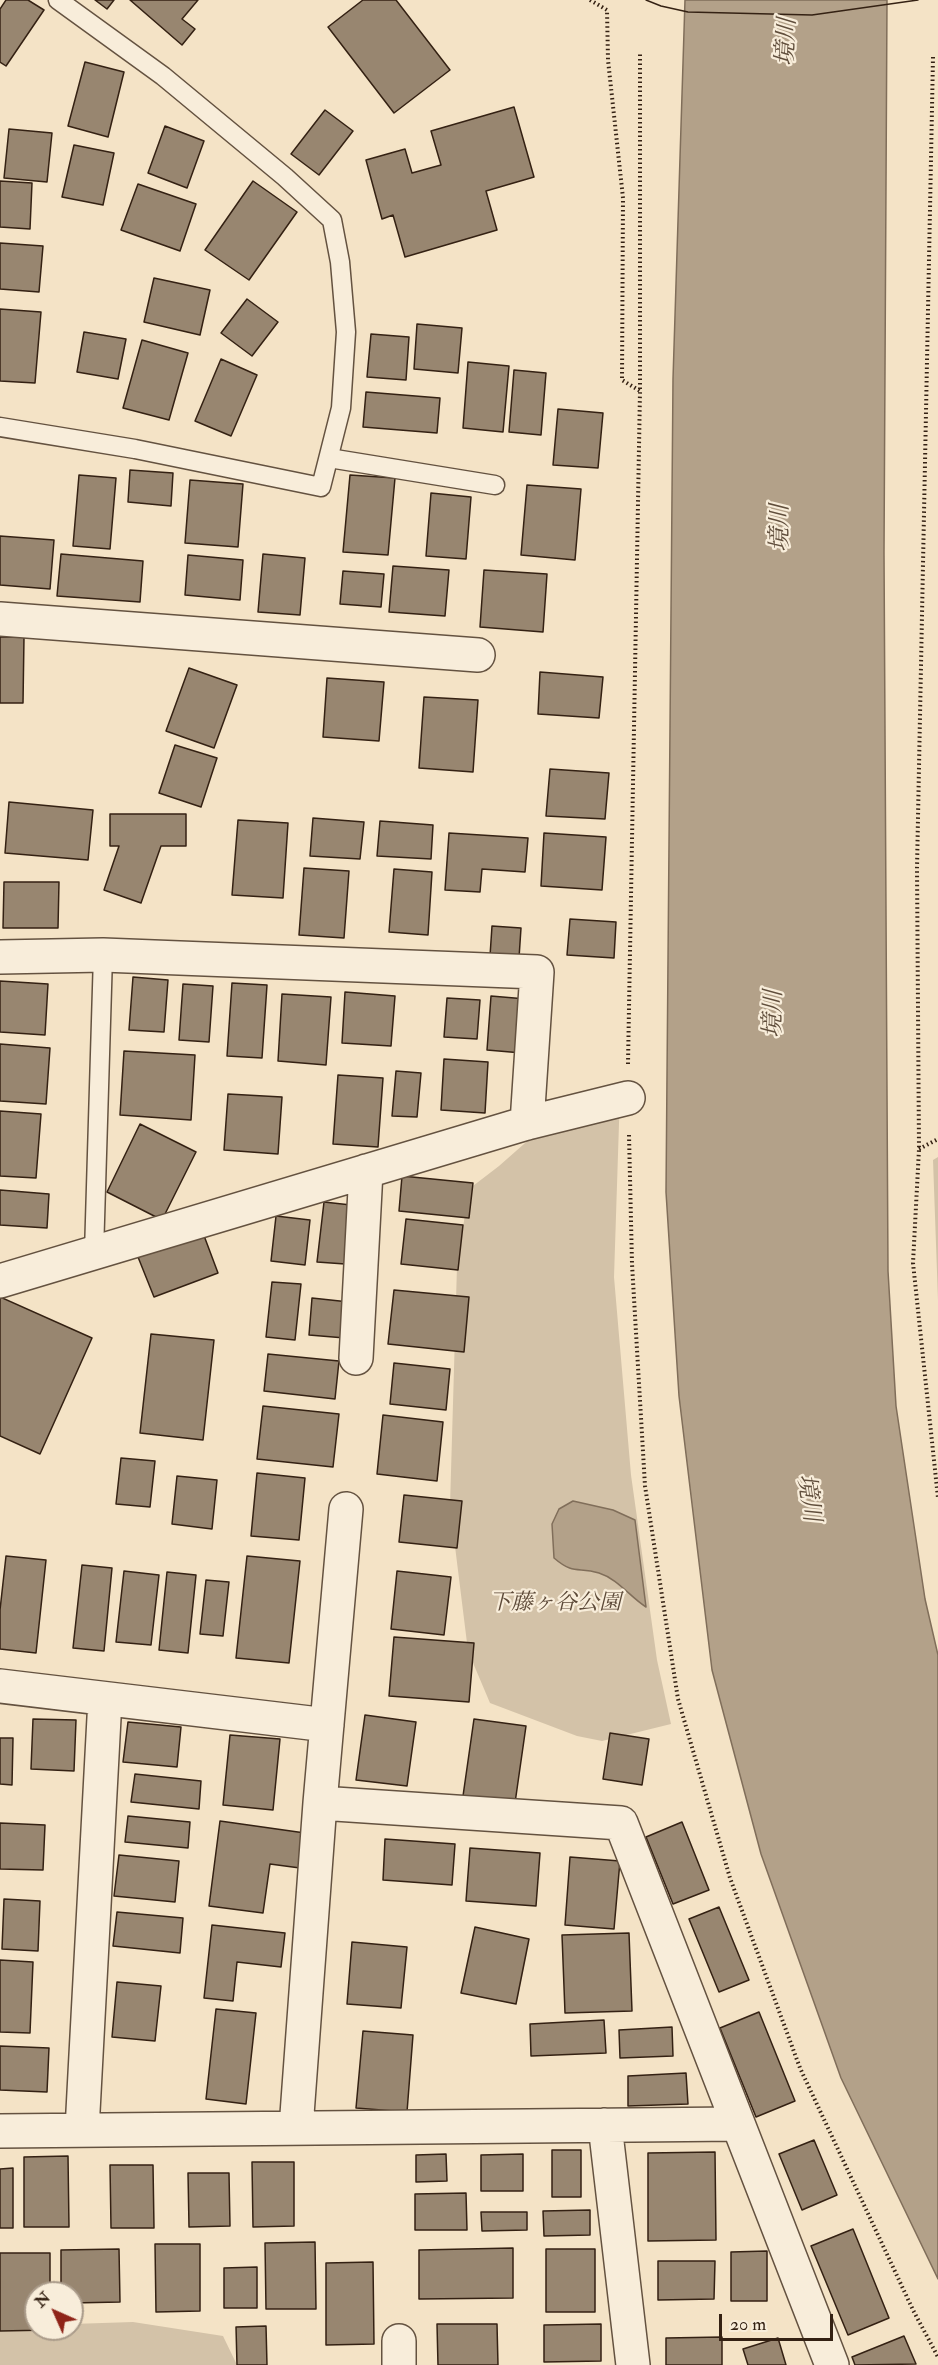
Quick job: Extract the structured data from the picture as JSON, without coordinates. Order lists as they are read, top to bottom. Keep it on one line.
{"water":["境川"],"parks":["下藤ヶ谷公園"],"scale_bar":"20 m","north":"top left"}
